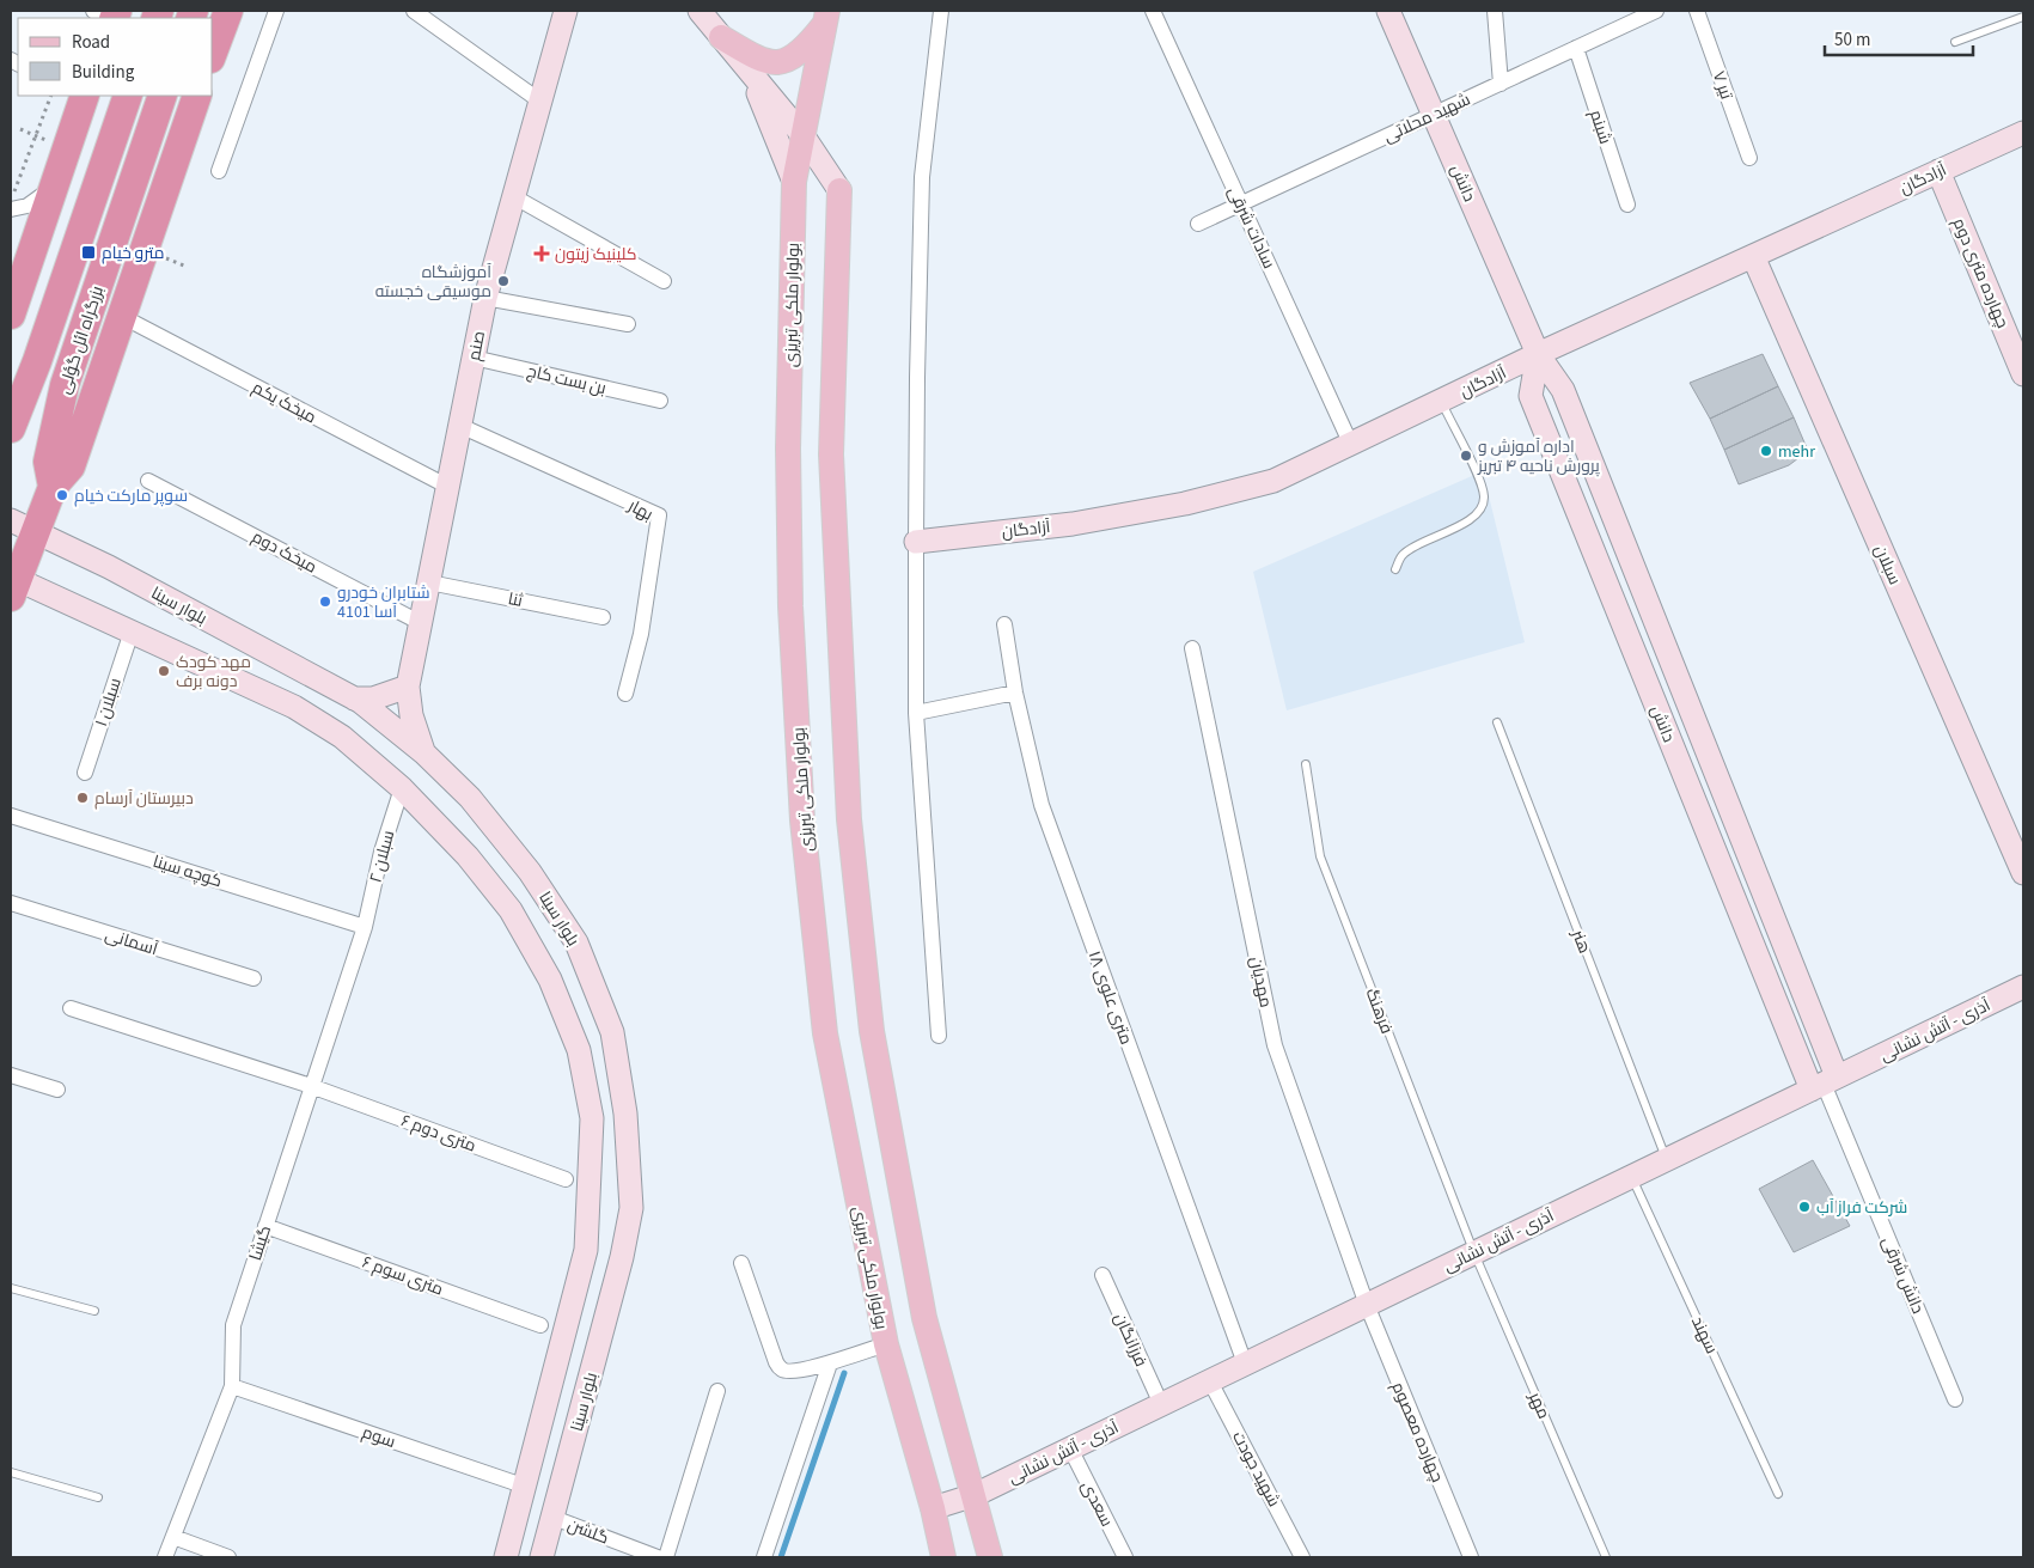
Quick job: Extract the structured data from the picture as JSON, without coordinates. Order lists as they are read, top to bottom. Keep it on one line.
{"streets":{"highway":["بزرگراه ائل گؤلی"],"main road":["بولوار ملکی تبریزی"],"street":["۷ تیر","شهید محلاتی","شبنم","آزادگان","دانش","سادات شرقی","چهارده متری دوم","صنم","بن بست کاج","میخک یکم","بهار","میخک دوم","سبلان","ثنا","بلوار سینا","سبلان ۱","سبلان ۲","کوچه سینا","آسمانی","مهدیان","۱۸ متری علوی","آذرى - آتش نشانى","۶ متری دوم","گیشا","۶ متری سوم","دانش شرقی","فرزانگان","چهارده معصوم","سوم","شهید جودت","سعدی","گلشن"],"lane":["هنر","فرهنگ","سهند","مهر"]},"crossings":[["شهید محلاتی","شبنم"],["شهید محلاتی","دانش"],["شهید محلاتی","سادات شرقی"],["آزادگان","دانش"],["آزادگان","سادات شرقی"],["آزادگان","چهارده متری دوم"],["آزادگان","سبلان"],["دانش","آذرى - آتش نشانى"],["دانش","دانش شرقی"],["بولوار ملکی تبریزی","آذرى - آتش نشانى"],["صنم","بن بست کاج"],["صنم","میخک یکم"],["صنم","بهار"],["صنم","میخک دوم"],["صنم","ثنا"],["صنم","بلوار سینا"],["بلوار سینا","سبلان ۱"],["بلوار سینا","سبلان ۲"],["بلوار سینا","سوم"],["بلوار سینا","گلشن"],["سبلان ۲","کوچه سینا"],["سبلان ۲","گیشا"],["کوچه سینا","گیشا"],["هنر","آذرى - آتش نشانى"],["مهدیان","آذرى - آتش نشانى"],["مهدیان","چهارده معصوم"],["۱۸ متری علوی","آذرى - آتش نشانى"],["فرهنگ","آذرى - آتش نشانى"],["فرهنگ","مهر"],["آذرى - آتش نشانى","دانش شرقی"],["آذرى - آتش نشانى","سهند"],["آذرى - آتش نشانى","فرزانگان"],["آذرى - آتش نشانى","مهر"],["آذرى - آتش نشانى","چهارده معصوم"],["آذرى - آتش نشانى","شهید جودت"],["آذرى - آتش نشانى","سعدی"],["۶ متری دوم","گیشا"],["گیشا","۶ متری سوم"],["گیشا","سوم"]],"places":{"transit":["مترو خیام"],"health":["کلینیک زیتون"],"other":["آموزشگاه موسیقی خجسته","mehr","اداره آموزش و پرورش ناحیه ۴ تبریز","سوپر مارکت خیام","شتابران خودرو 4101 آسا","مهد کودک دونه برف","دبیرستان آرسام","شرکت فراز آب"]},"legend":["Road","Building"],"scale_bar":"50 m"}
